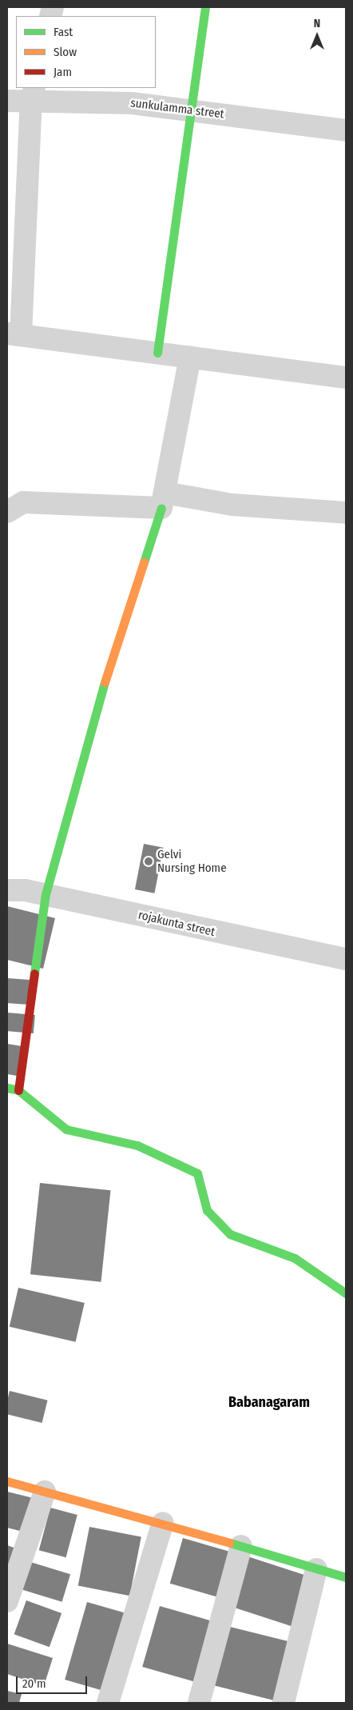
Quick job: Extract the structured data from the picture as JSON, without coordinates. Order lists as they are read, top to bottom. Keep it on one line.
{"streets":{"street":["sunkulamma street","rojakunta street"]},"districts":["Babanagaram"],"places":["Gelvi Nursing Home"],"legend":["Fast","Slow","Jam"],"scale_bar":"20 m","north":"top"}
